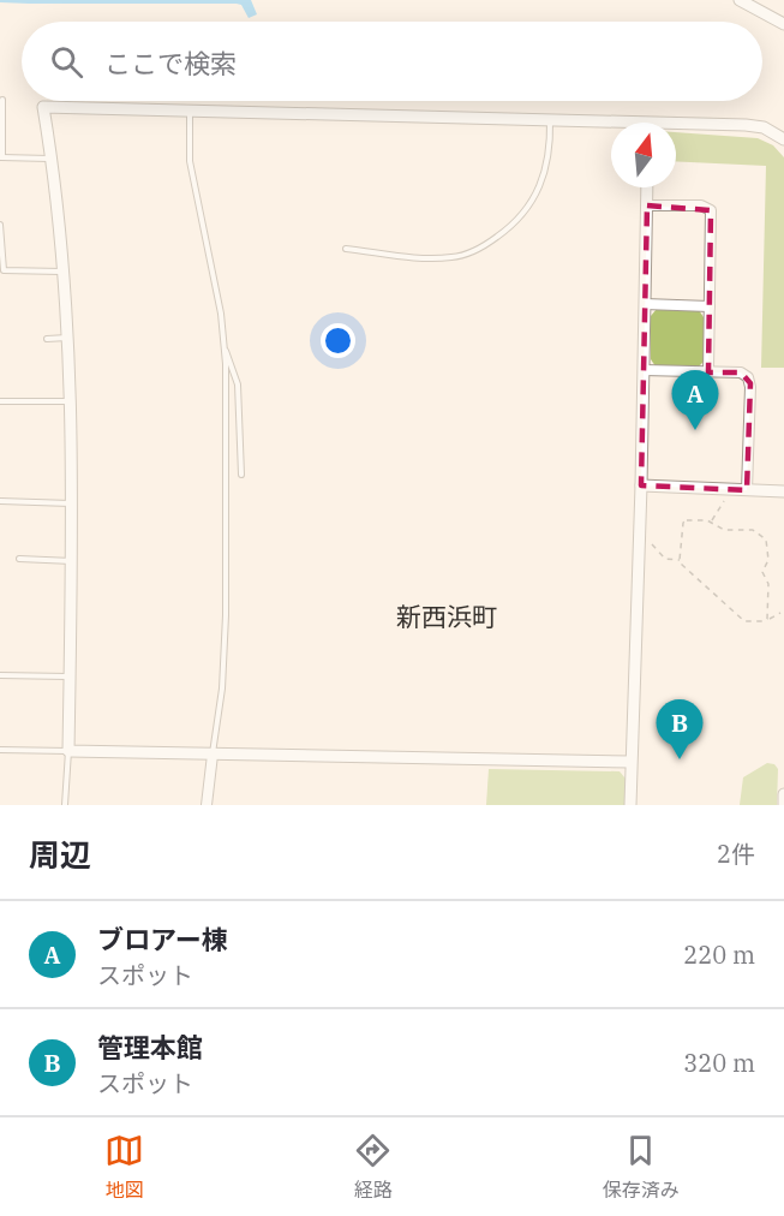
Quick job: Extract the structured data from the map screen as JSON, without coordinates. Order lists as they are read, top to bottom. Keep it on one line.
{"districts":["新西浜町"],"north":"top","page":{"search":"ここで検索","pins":["A","B"],"heading":["周辺","2件"],"list":[{"mark":"A","name":"ブロアー棟","note":"スポット","value":"220 m"},{"mark":"B","name":"管理本館","note":"スポット","value":"320 m"}],"nav":["地図","経路","保存済み"]}}
